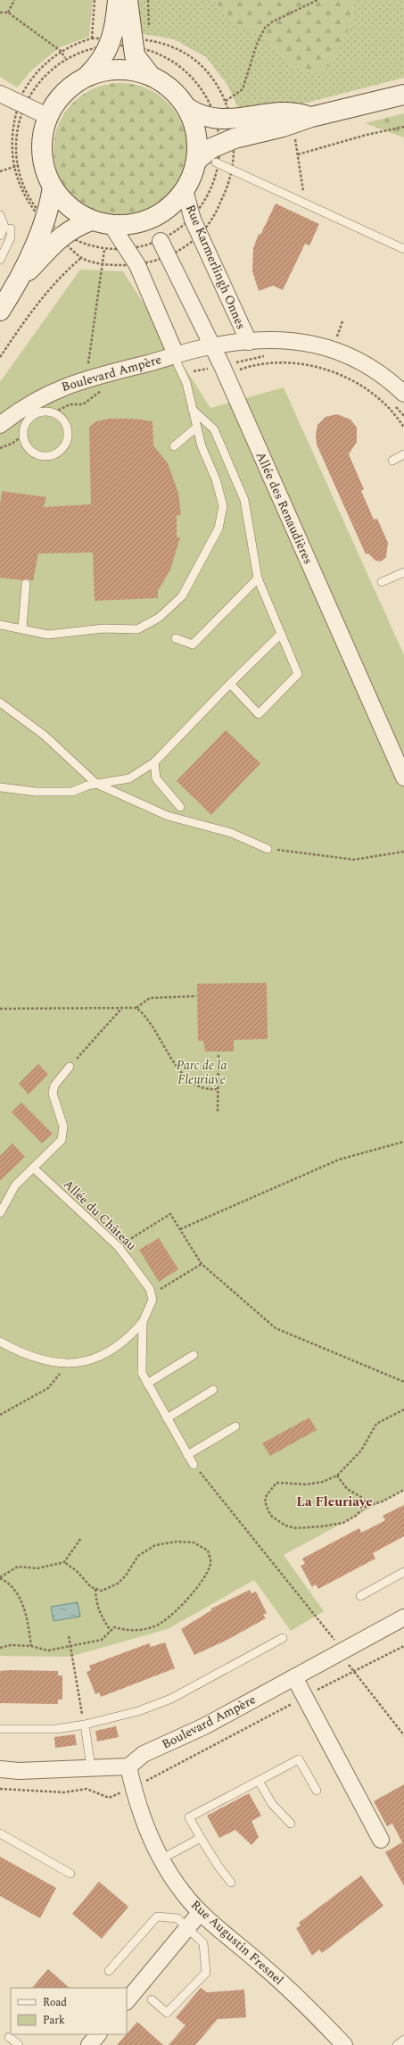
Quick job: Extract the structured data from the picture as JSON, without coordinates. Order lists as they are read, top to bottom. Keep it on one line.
{"streets":{"street":["Rue Karmerlingh Onnes","Boulevard Ampère","Allée des Renaudières","Rue Augustin Fresnel"],"lane":["Allée du Château"]},"crossings":[["Rue Karmerlingh Onnes","Boulevard Ampère"],["Boulevard Ampère","Allée des Renaudières"],["Boulevard Ampère","Rue Augustin Fresnel"]],"districts":["La Fleuriaye"],"parks":["Parc de la Fleuriaye"],"legend":["Road","Park"]}
